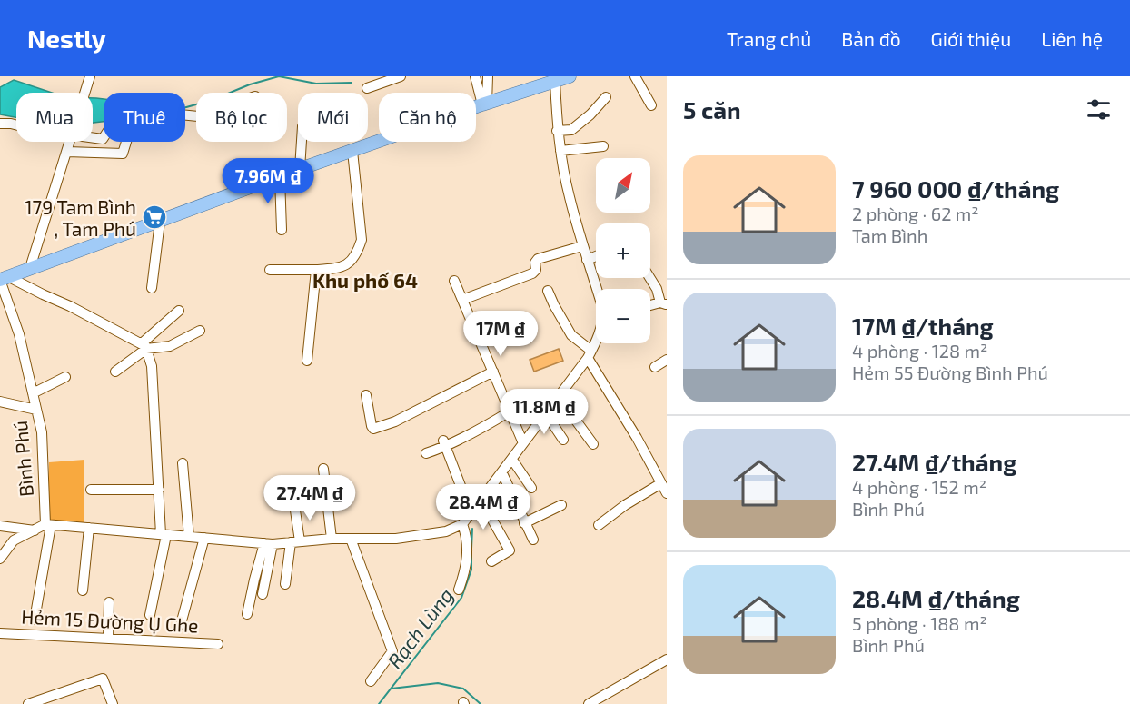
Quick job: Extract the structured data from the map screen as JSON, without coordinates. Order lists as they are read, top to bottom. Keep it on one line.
{"streets":{"street":["Bình Phú","Hẻm 15 Đường Ụ Ghe"]},"districts":["Khu phố 64"],"water":["Rạch Lùng"],"places":{"supermarket":["179 Tam Bình , Tam Phú"]},"north":"top right","page":{"header":"Nestly","nav":["Trang chủ","Bản đồ","Giới thiệu","Liên hệ"],"heading":"5 căn","chip":["Mua","Thuê","Bộ lọc","Mới","Căn hộ"],"list":[{"name":"7 960 000 ₫/tháng","note":"2 phòng · 62 m² · Tam Bình"},{"name":"17M ₫/tháng","note":"4 phòng · 128 m² · Hẻm 55 Đường Bình Phú"},{"name":"27.4M ₫/tháng","note":"4 phòng · 152 m² · Bình Phú"},{"name":"28.4M ₫/tháng","note":"5 phòng · 188 m² · Bình Phú"}],"map_buttons":["+","−"],"price":["7.96M ₫","17M ₫","11.8M ₫","27.4M ₫","28.4M ₫"]}}
